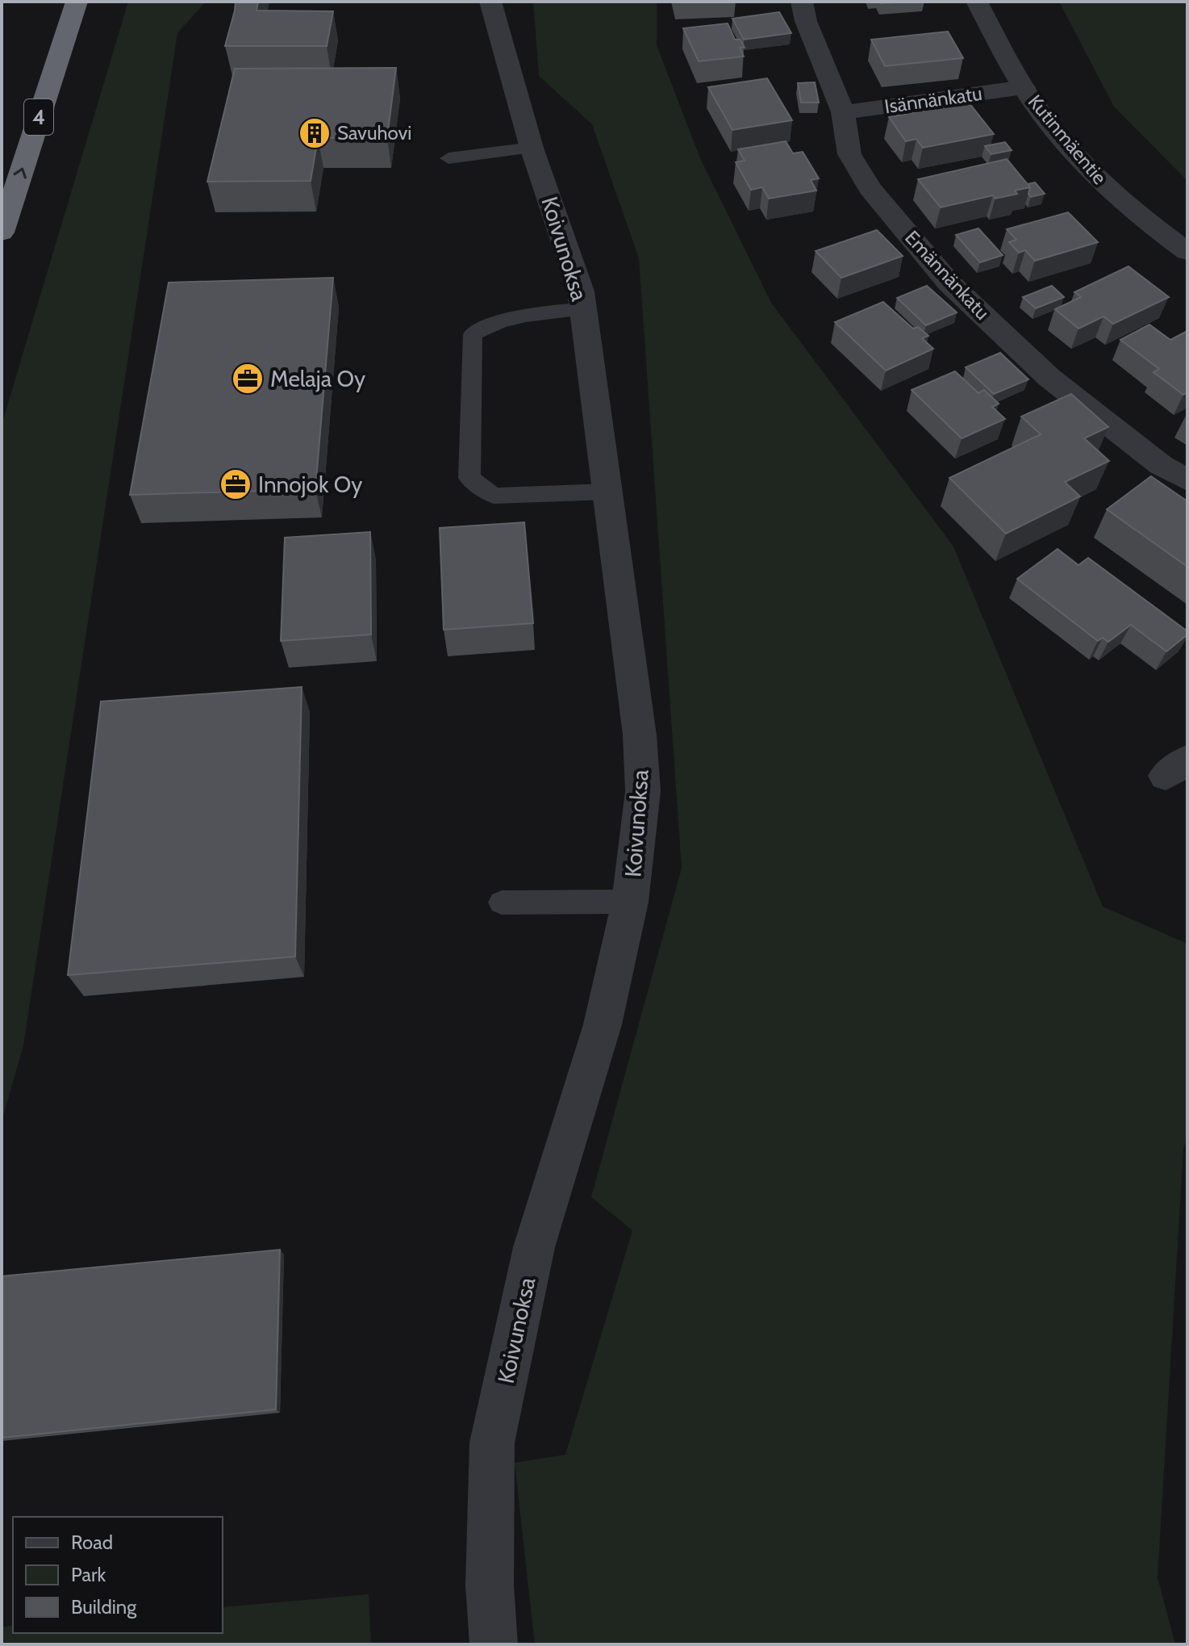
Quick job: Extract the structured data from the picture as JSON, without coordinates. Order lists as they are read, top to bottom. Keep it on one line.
{"streets":{"highway":["4"],"street":["Isännänkatu","Kutinmäentie","Koivunoksa","Emännänkatu"]},"crossings":[["Isännänkatu","Kutinmäentie"],["Isännänkatu","Emännänkatu"]],"places":{"building":["Savuhovi"],"office":["Melaja Oy","Innojok Oy"]},"legend":["Road","Park","Building"]}
